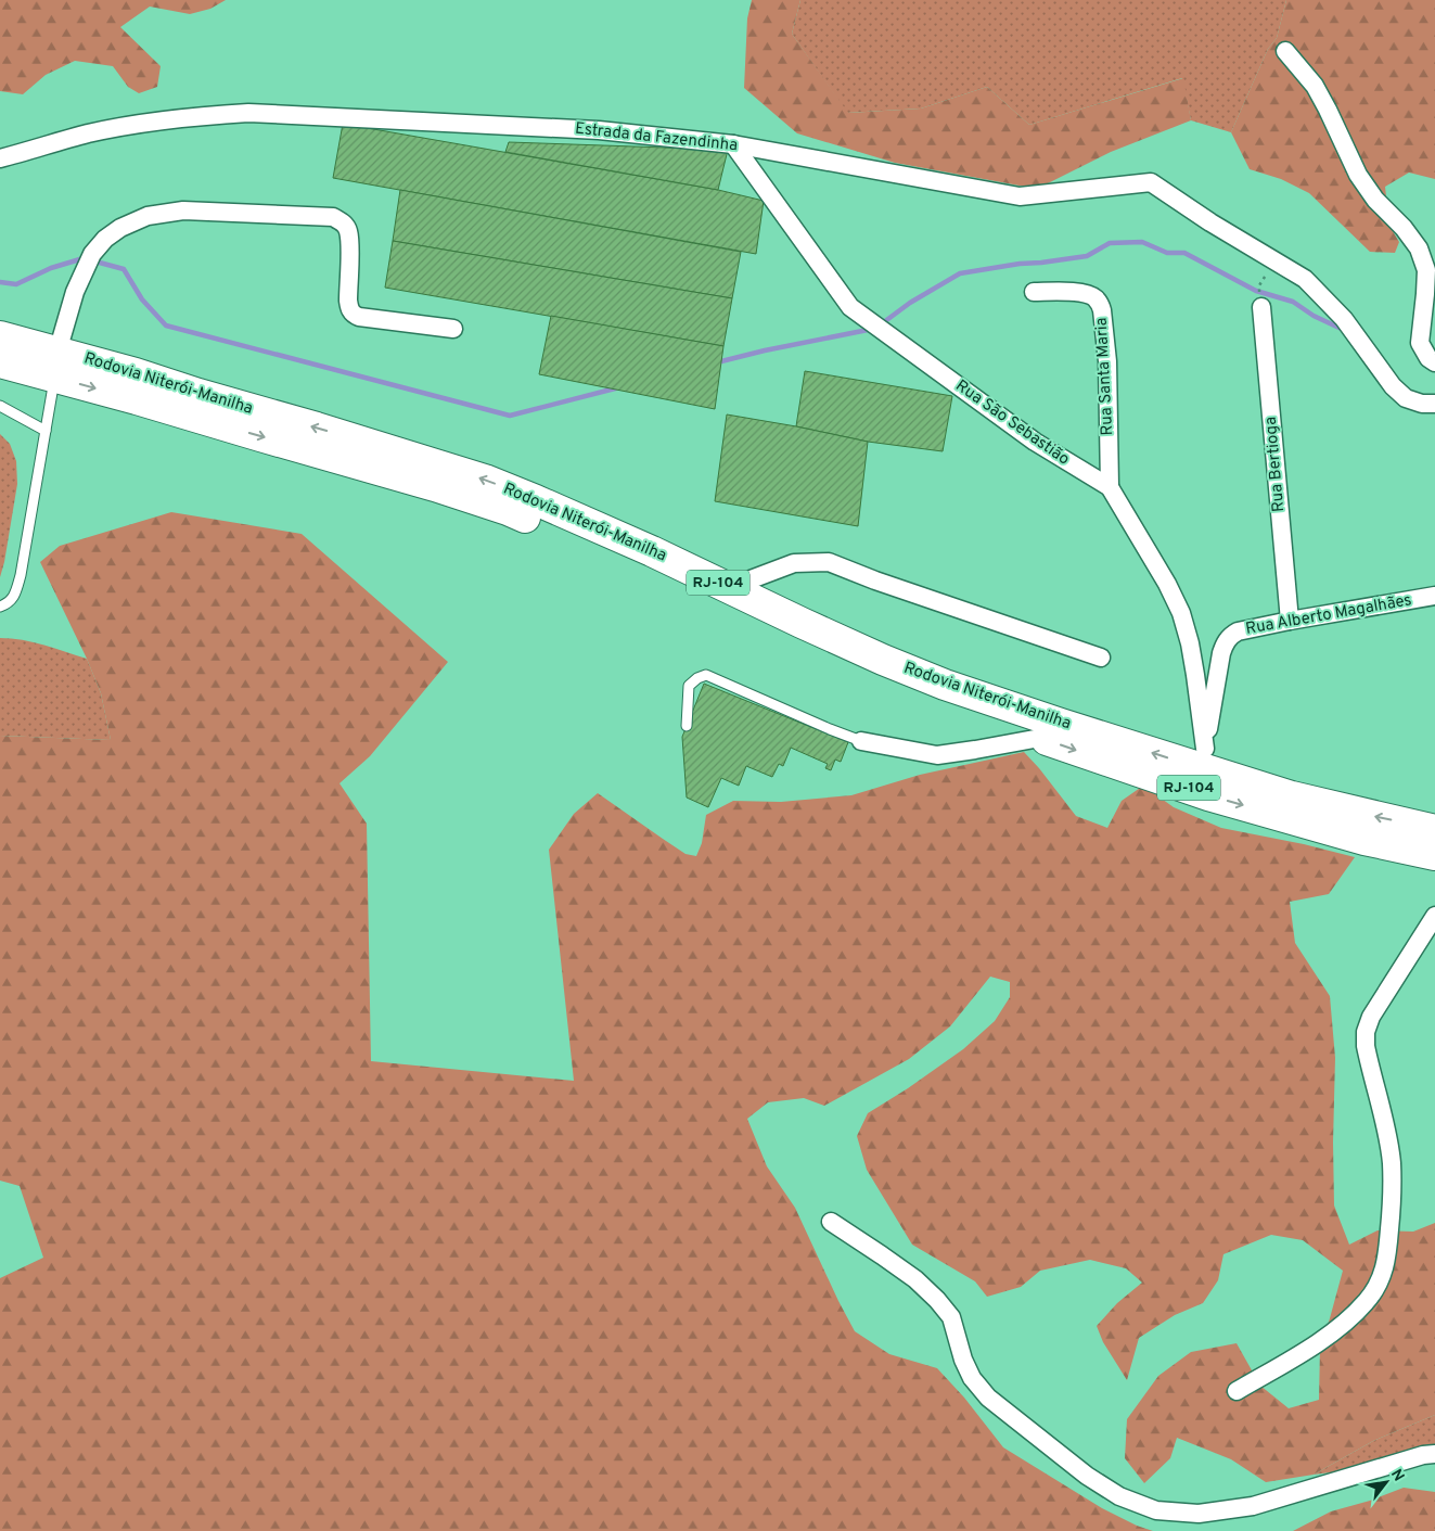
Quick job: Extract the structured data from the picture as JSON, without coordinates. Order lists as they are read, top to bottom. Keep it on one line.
{"streets":{"highway":["Rodovia Niterói-Manilha","RJ-104"],"street":["Estrada da Fazendinha","Rua Santa Maria","Rua São Sebastião","Rua Bertioga","Rua Alberto Magalhães"]},"crossings":[["Estrada da Fazendinha","Rua São Sebastião"],["Rua Santa Maria","Rua São Sebastião"],["Rodovia Niterói-Manilha","Rua São Sebastião"],["Rodovia Niterói-Manilha","Rua Alberto Magalhães"],["Rua São Sebastião","Rua Alberto Magalhães"],["Rua Bertioga","Rua Alberto Magalhães"]],"north":"top right"}
